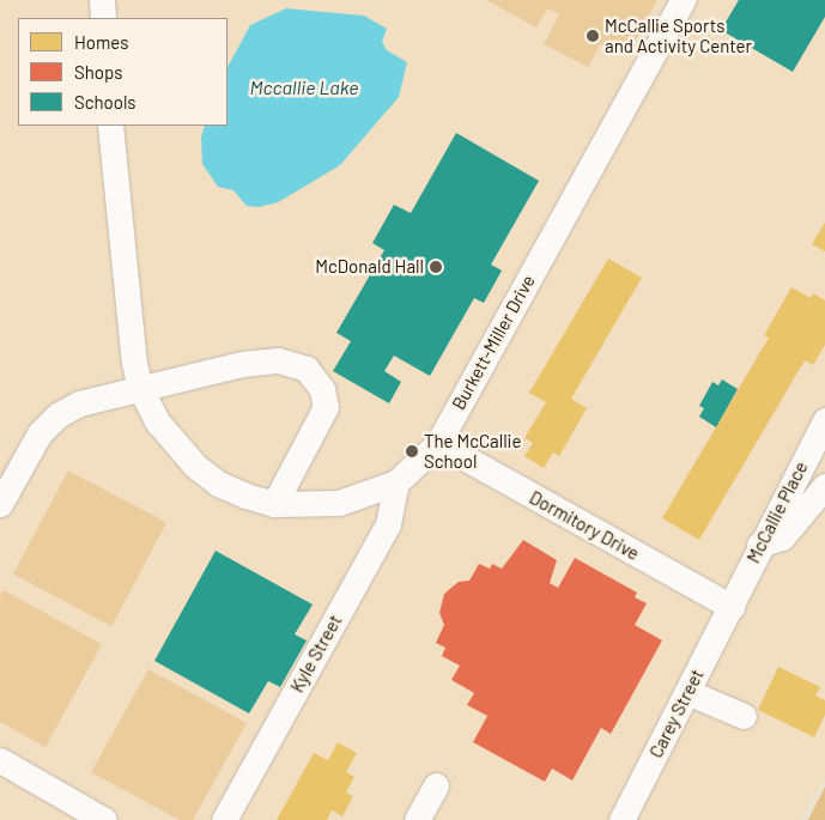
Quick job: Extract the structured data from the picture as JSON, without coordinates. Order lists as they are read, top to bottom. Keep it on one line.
{"streets":{"street":["Burkett-Miller Drive","McCallie Place","Dormitory Drive","Kyle Street","Carey Street"]},"crossings":[["Burkett-Miller Drive","Dormitory Drive"],["Burkett-Miller Drive","Kyle Street"],["McCallie Place","Dormitory Drive"],["McCallie Place","Carey Street"],["Dormitory Drive","Carey Street"]],"water":["Mccallie Lake"],"places":["McCallie Sports and Activity Center","McDonald Hall","The McCallie School"],"legend":["Homes","Shops","Schools"]}
